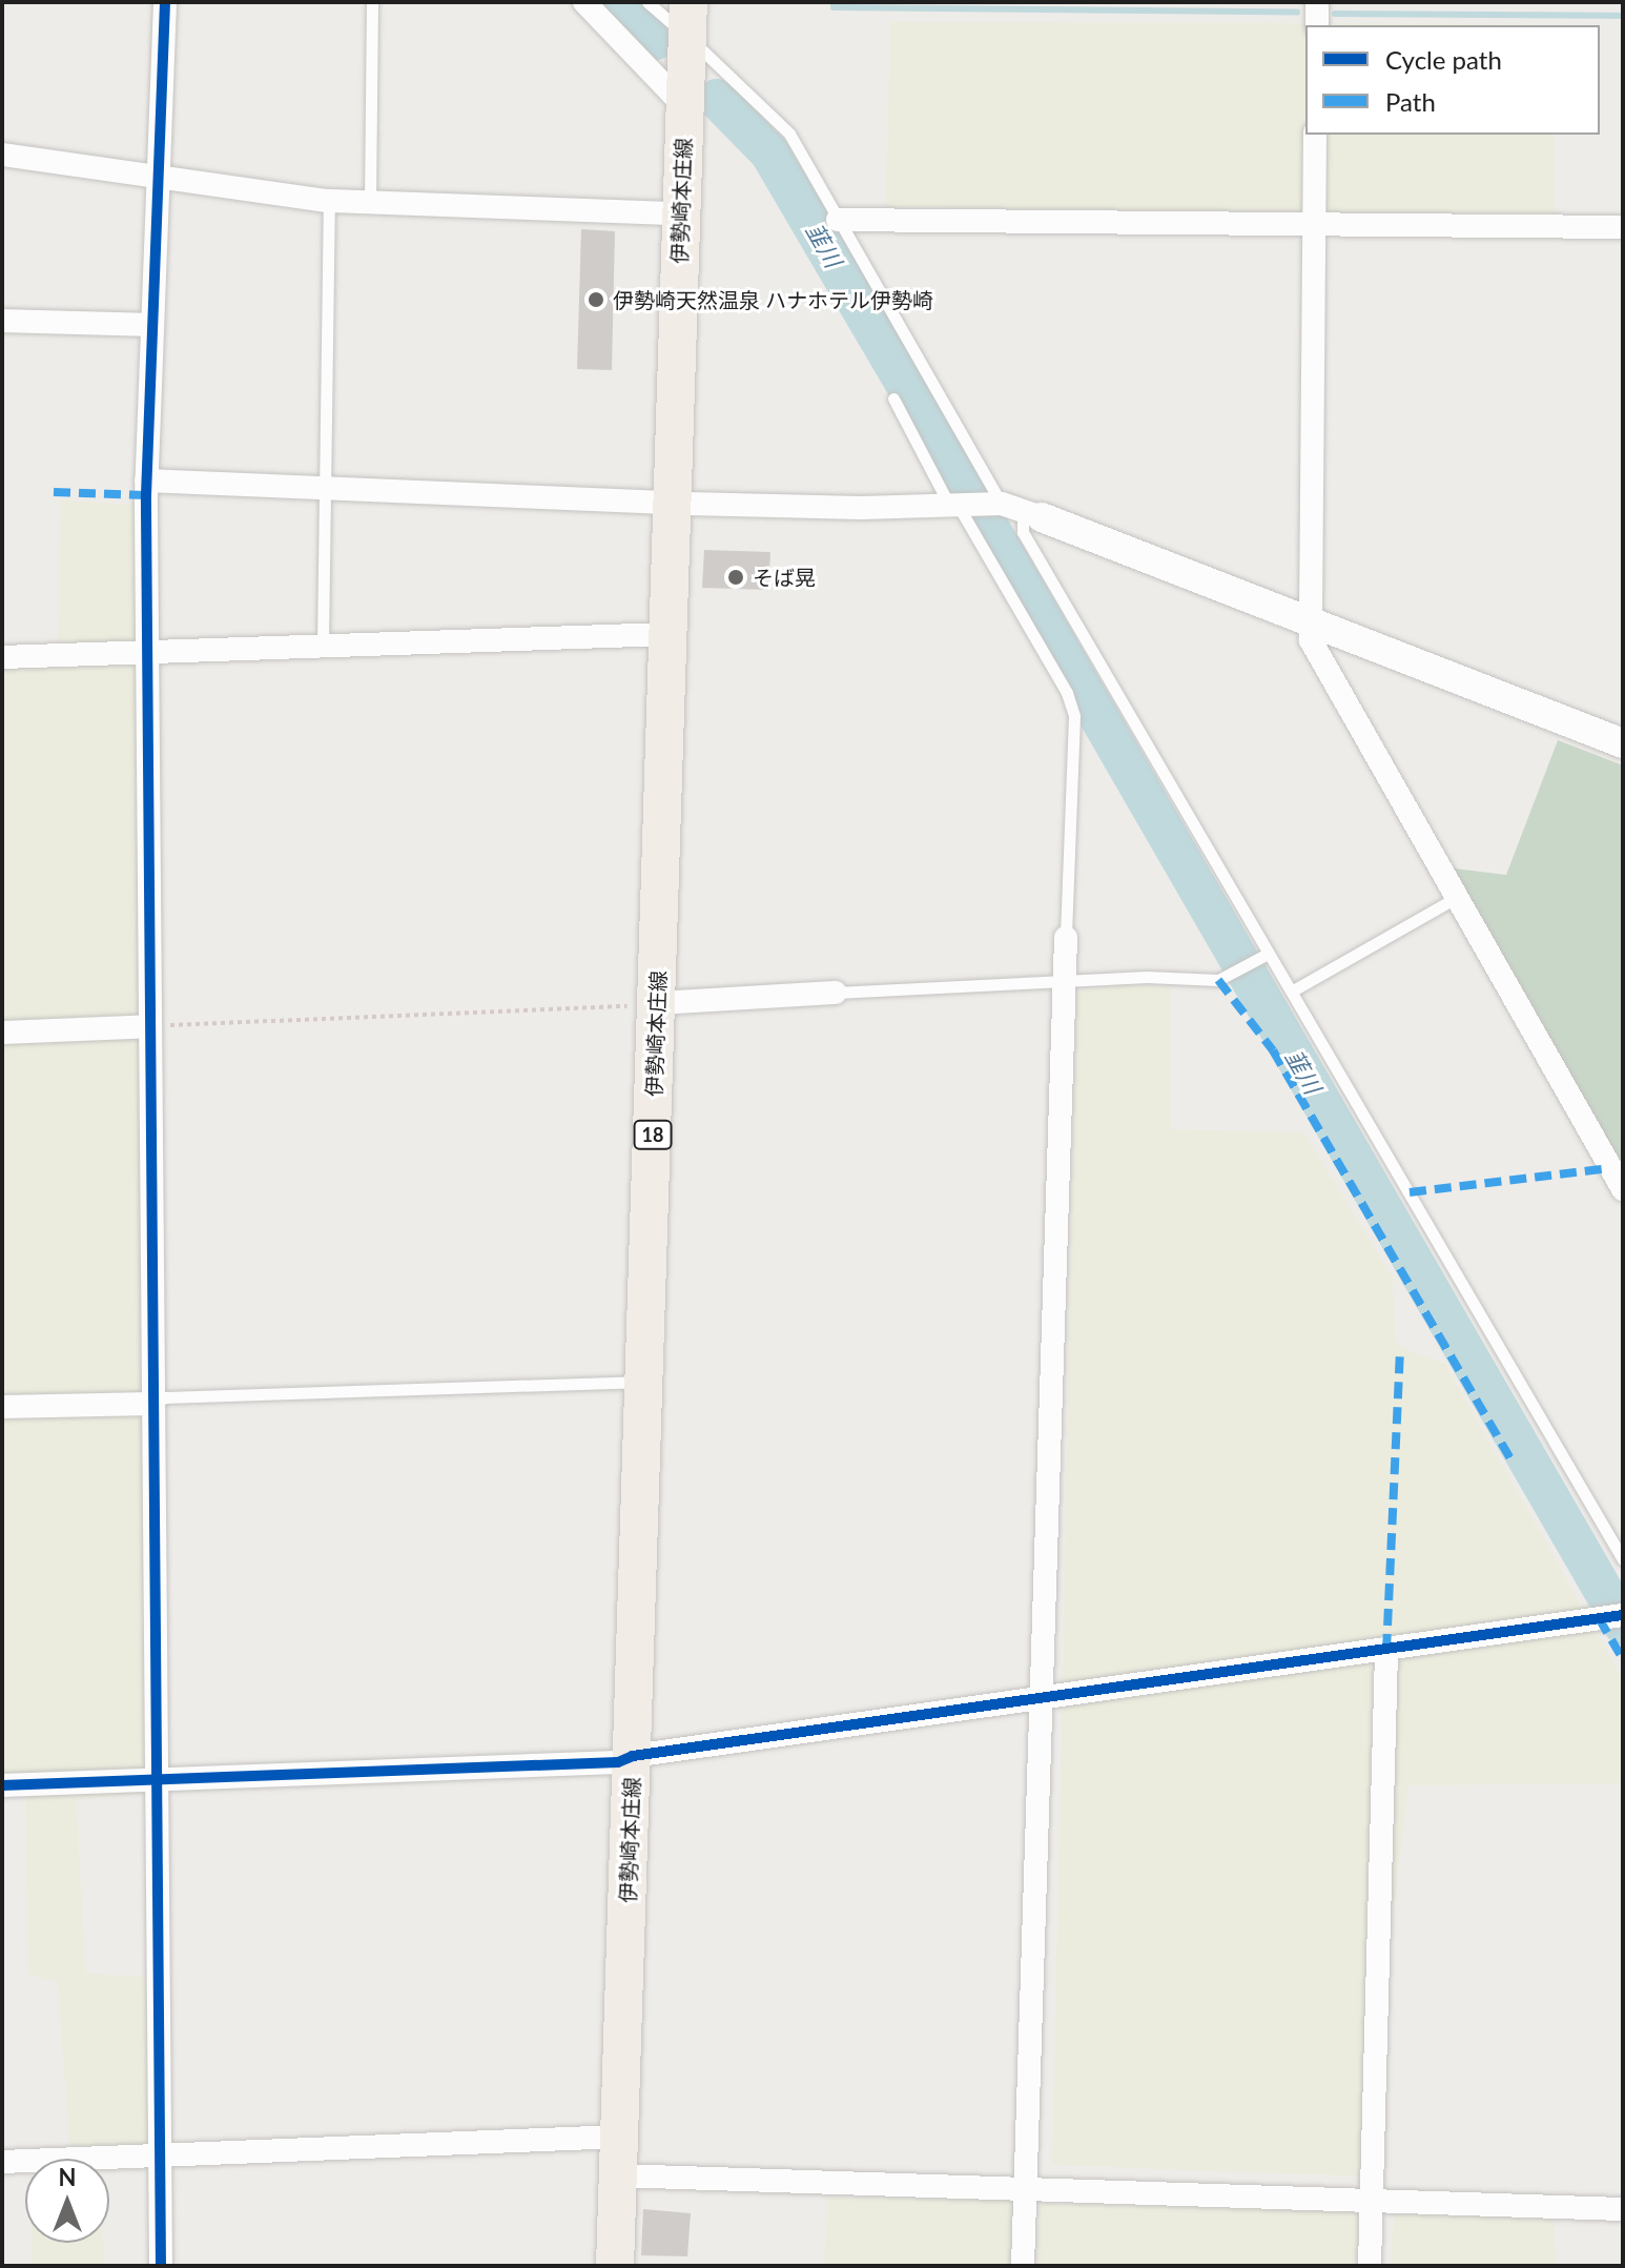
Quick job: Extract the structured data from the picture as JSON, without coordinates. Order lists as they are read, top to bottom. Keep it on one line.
{"streets":{"main road":["伊勢崎本庄線","18"]},"water":["韮川"],"places":["伊勢崎天然温泉 ハナホテル伊勢崎","そば晃"],"legend":["Cycle path","Path"],"north":"top"}
